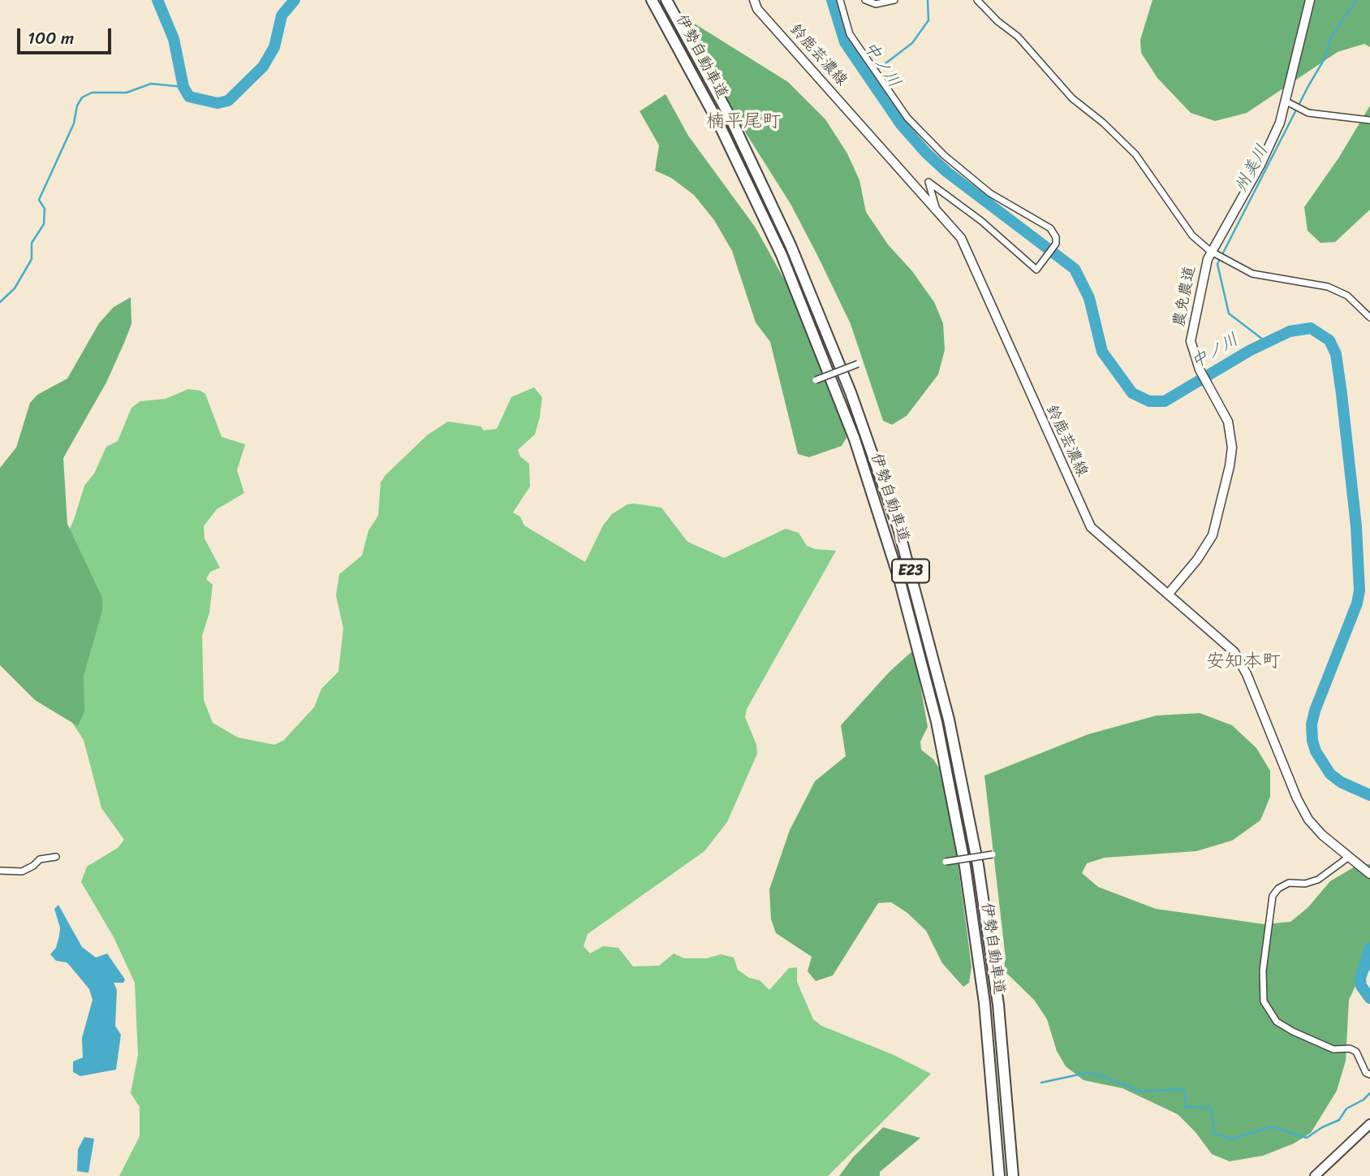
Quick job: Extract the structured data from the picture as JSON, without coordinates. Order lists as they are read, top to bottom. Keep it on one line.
{"streets":{"highway":["伊勢自動車道","E23"],"main road":["鈴鹿芸濃線","農免農道"]},"crossings":[["鈴鹿芸濃線","農免農道"]],"districts":["楠平尾町","安知本町"],"water":["中ノ川","州美川"],"scale_bar":"100 m"}
